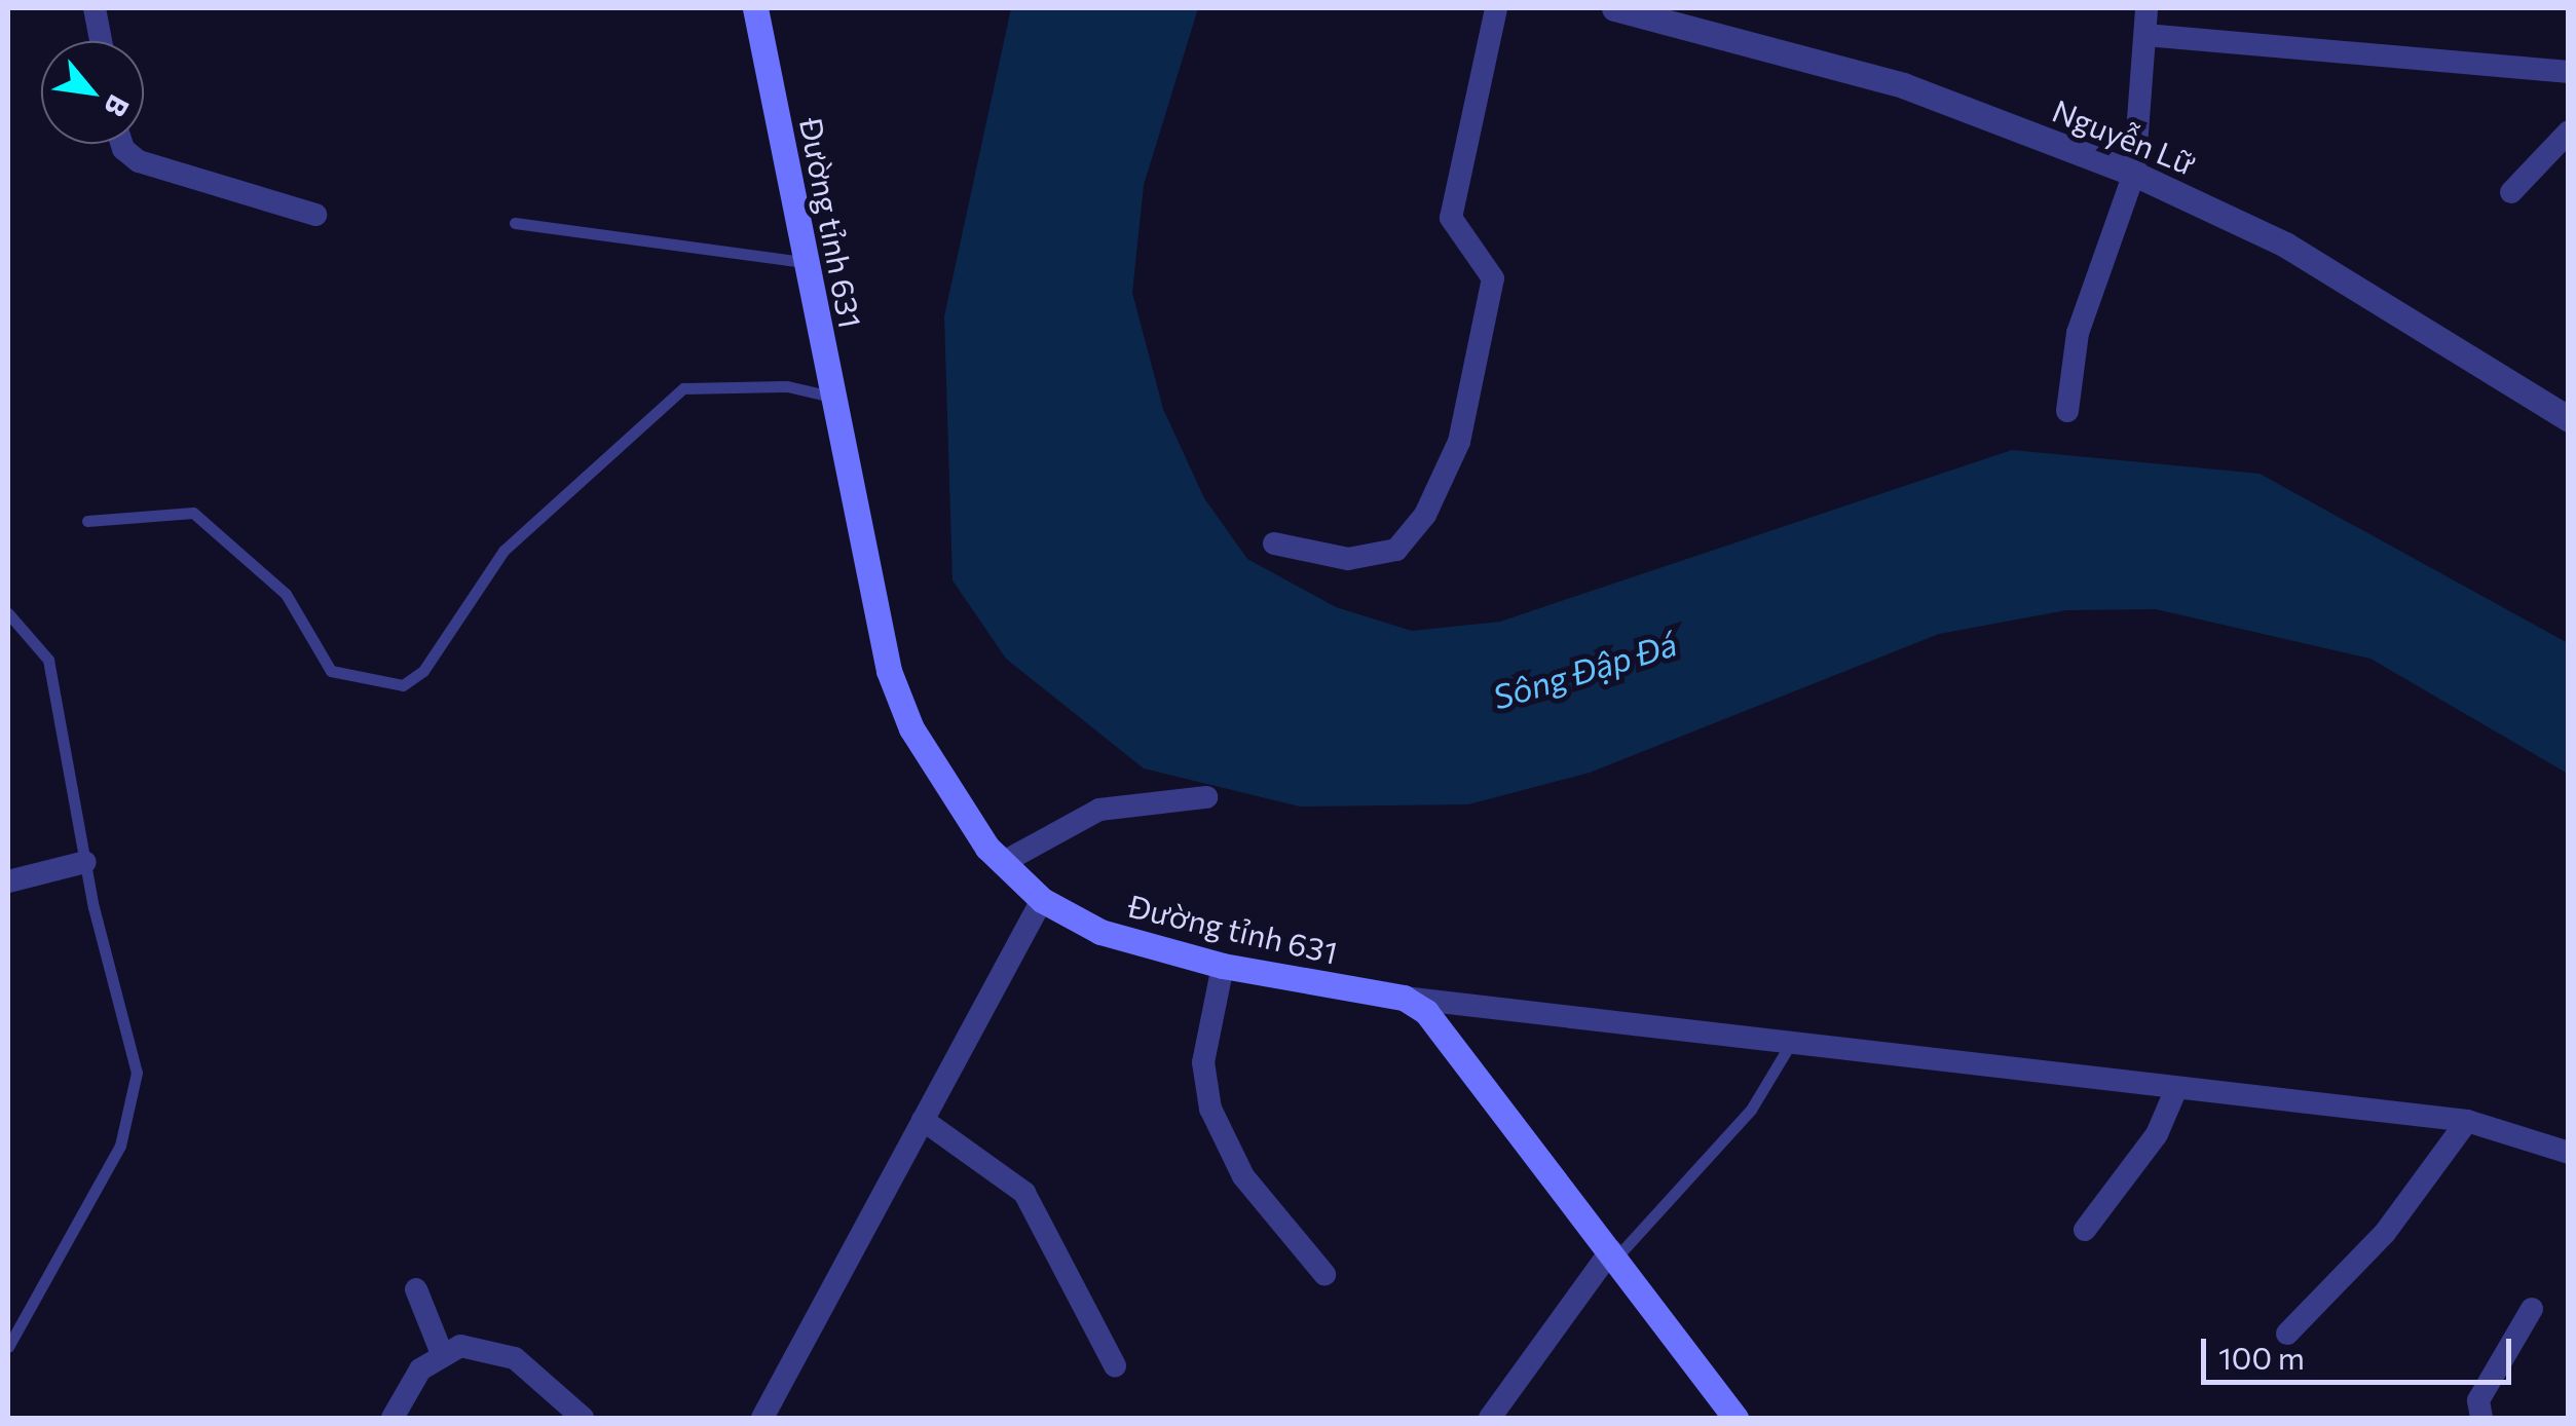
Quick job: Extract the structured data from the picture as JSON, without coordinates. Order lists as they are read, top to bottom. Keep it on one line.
{"streets":{"main road":["Đường tỉnh 631"],"street":["Nguyễn Lữ"]},"water":["Sông Đập Đá"],"scale_bar":"100 m","north":"bottom right"}
